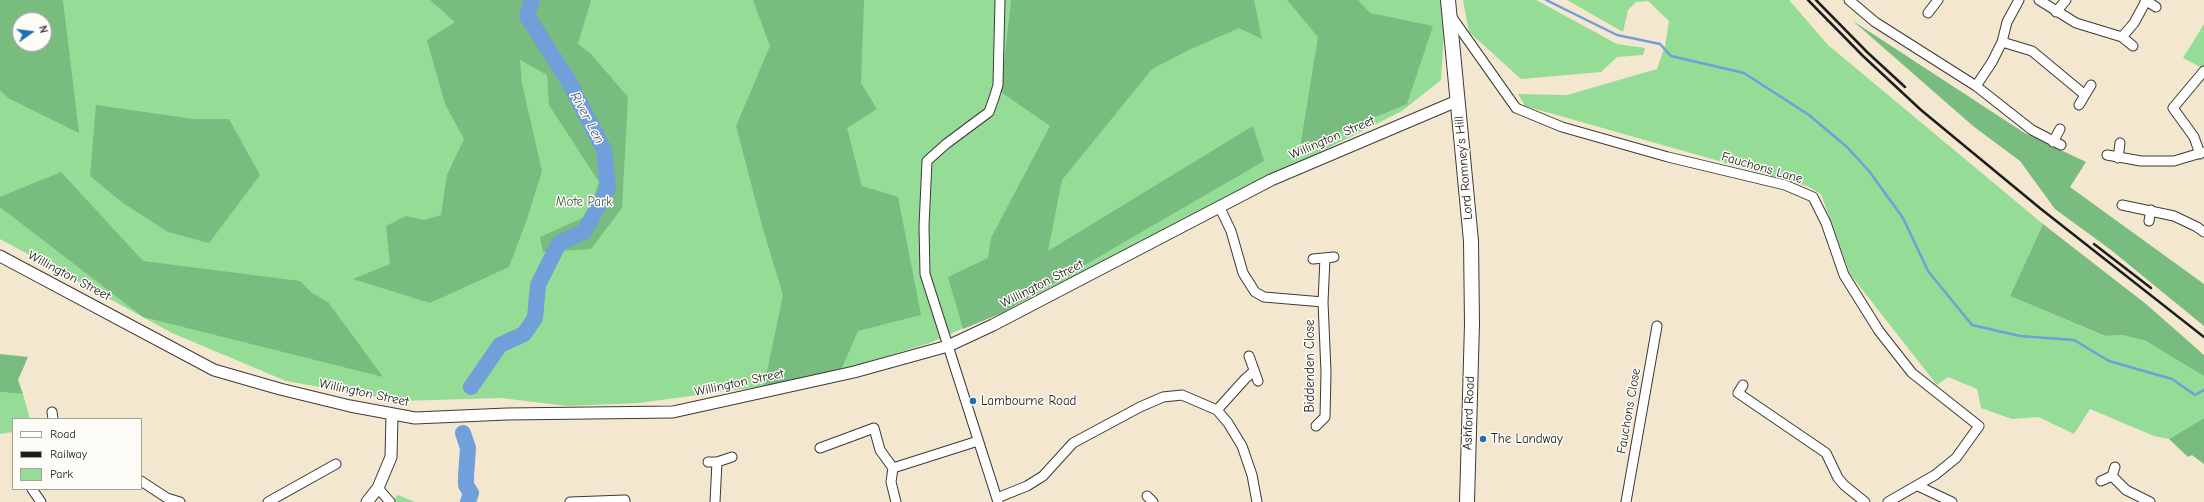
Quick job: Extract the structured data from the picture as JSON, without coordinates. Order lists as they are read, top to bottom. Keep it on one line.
{"streets":{"main road":["Lord Romney's Hill","Ashford Road"],"street":["Willington Street","Fauchons Lane","Biddenden Close","Fauchons Close"]},"crossings":[["Willington Street","Lord Romney's Hill"],["Willington Street","Biddenden Close"],["Lord Romney's Hill","Fauchons Lane"],["Lord Romney's Hill","Ashford Road"]],"water":["River Len"],"parks":["Mote Park"],"places":["Lambourne Road","The Landway"],"legend":["Road","Railway","Park"],"north":"right"}
